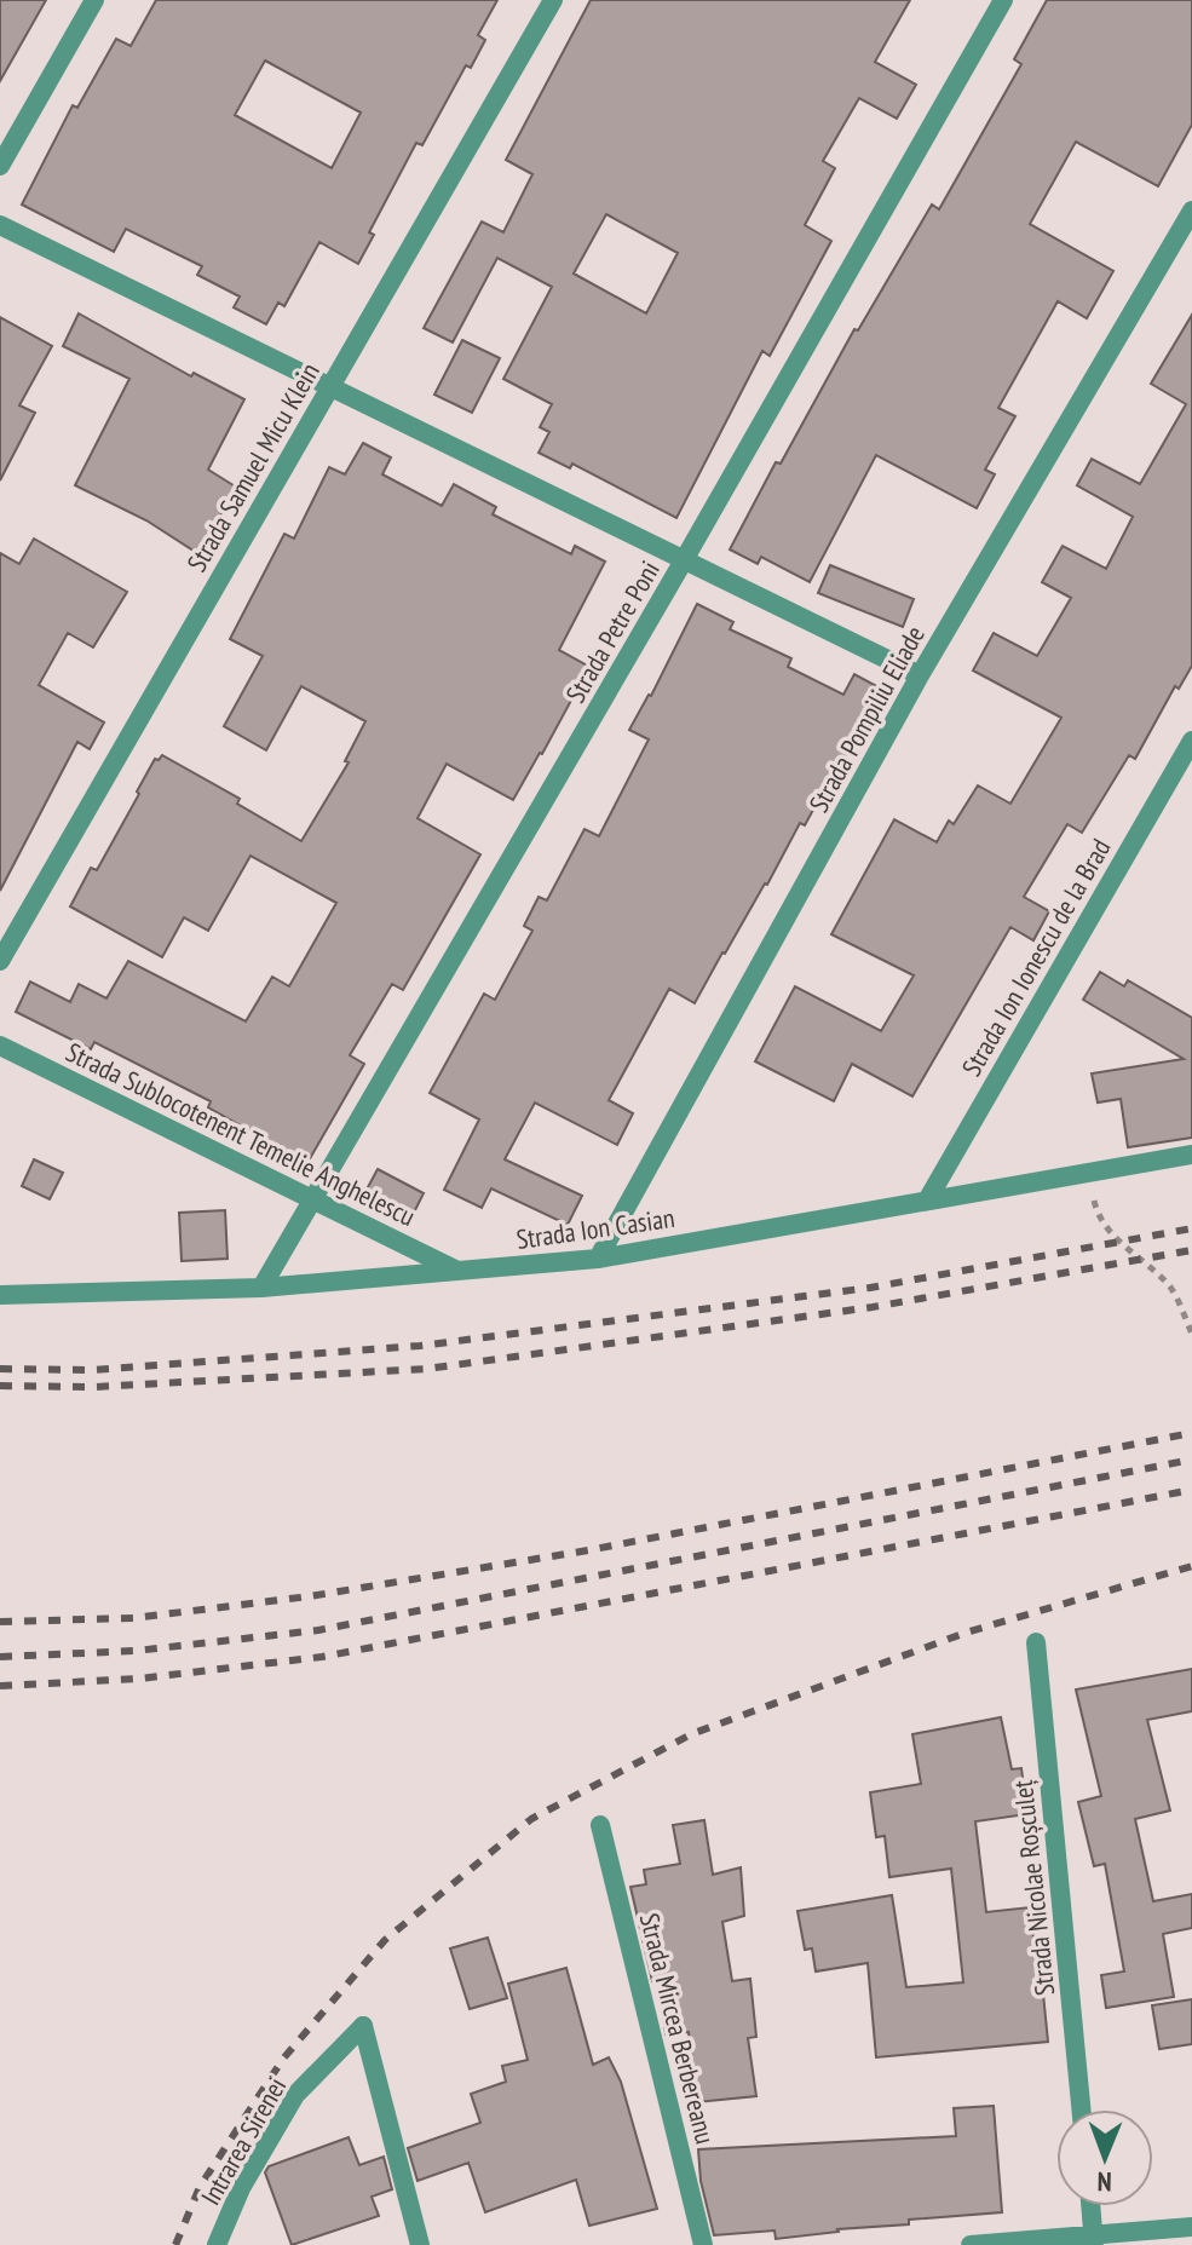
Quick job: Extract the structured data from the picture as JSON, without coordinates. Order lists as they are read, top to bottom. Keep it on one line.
{"streets":{"street":["Strada Samuel Micu Klein","Strada Petre Poni","Strada Pompiliu Eliade","Strada Ion Ionescu de la Brad","Strada Sublocotenent Temelie Anghelescu","Strada Ion Casian","Strada Nicolae Roșculeț","Strada Mircea Berbereanu","Intrarea Sirenei"]},"crossings":[["Strada Petre Poni","Strada Sublocotenent Temelie Anghelescu"],["Strada Petre Poni","Strada Ion Casian"],["Strada Pompiliu Eliade","Strada Ion Casian"],["Strada Ion Ionescu de la Brad","Strada Ion Casian"],["Strada Sublocotenent Temelie Anghelescu","Strada Ion Casian"]],"north":"bottom"}
